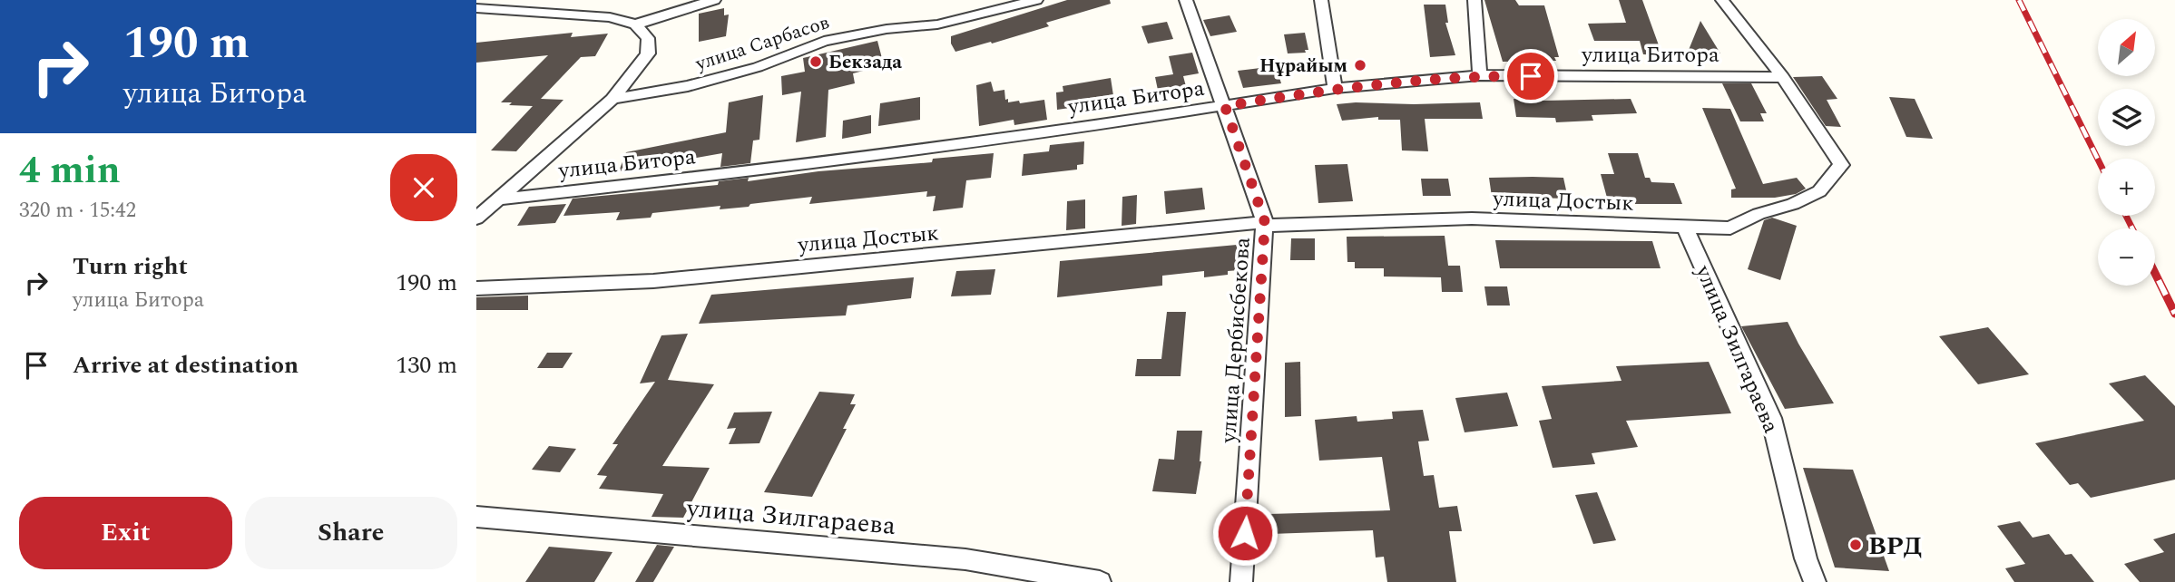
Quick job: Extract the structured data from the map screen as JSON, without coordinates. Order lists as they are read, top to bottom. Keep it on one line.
{"streets":{"street":["улица Сарбасов","улица Битора","улица Достык","улица Дербисбекова","улица Зилгараева"]},"crossings":[["улица Битора","улица Достык"],["улица Битора","улица Дербисбекова"],["улица Достык","улица Дербисбекова"],["улица Достык","улица Зилгараева"]],"places":["Бекзада","Нұрайым","ВРД"],"north":"top right","page":{"turn":["190 m","улица Битора"],"map_buttons":["+","−"],"heading":["4 min","320 m · 15:42"],"list":[{"name":"Turn right","note":"улица Битора","value":"190 m"},{"name":"Arrive at destination","value":"130 m"}],"buttons":["Exit","Share"]}}
